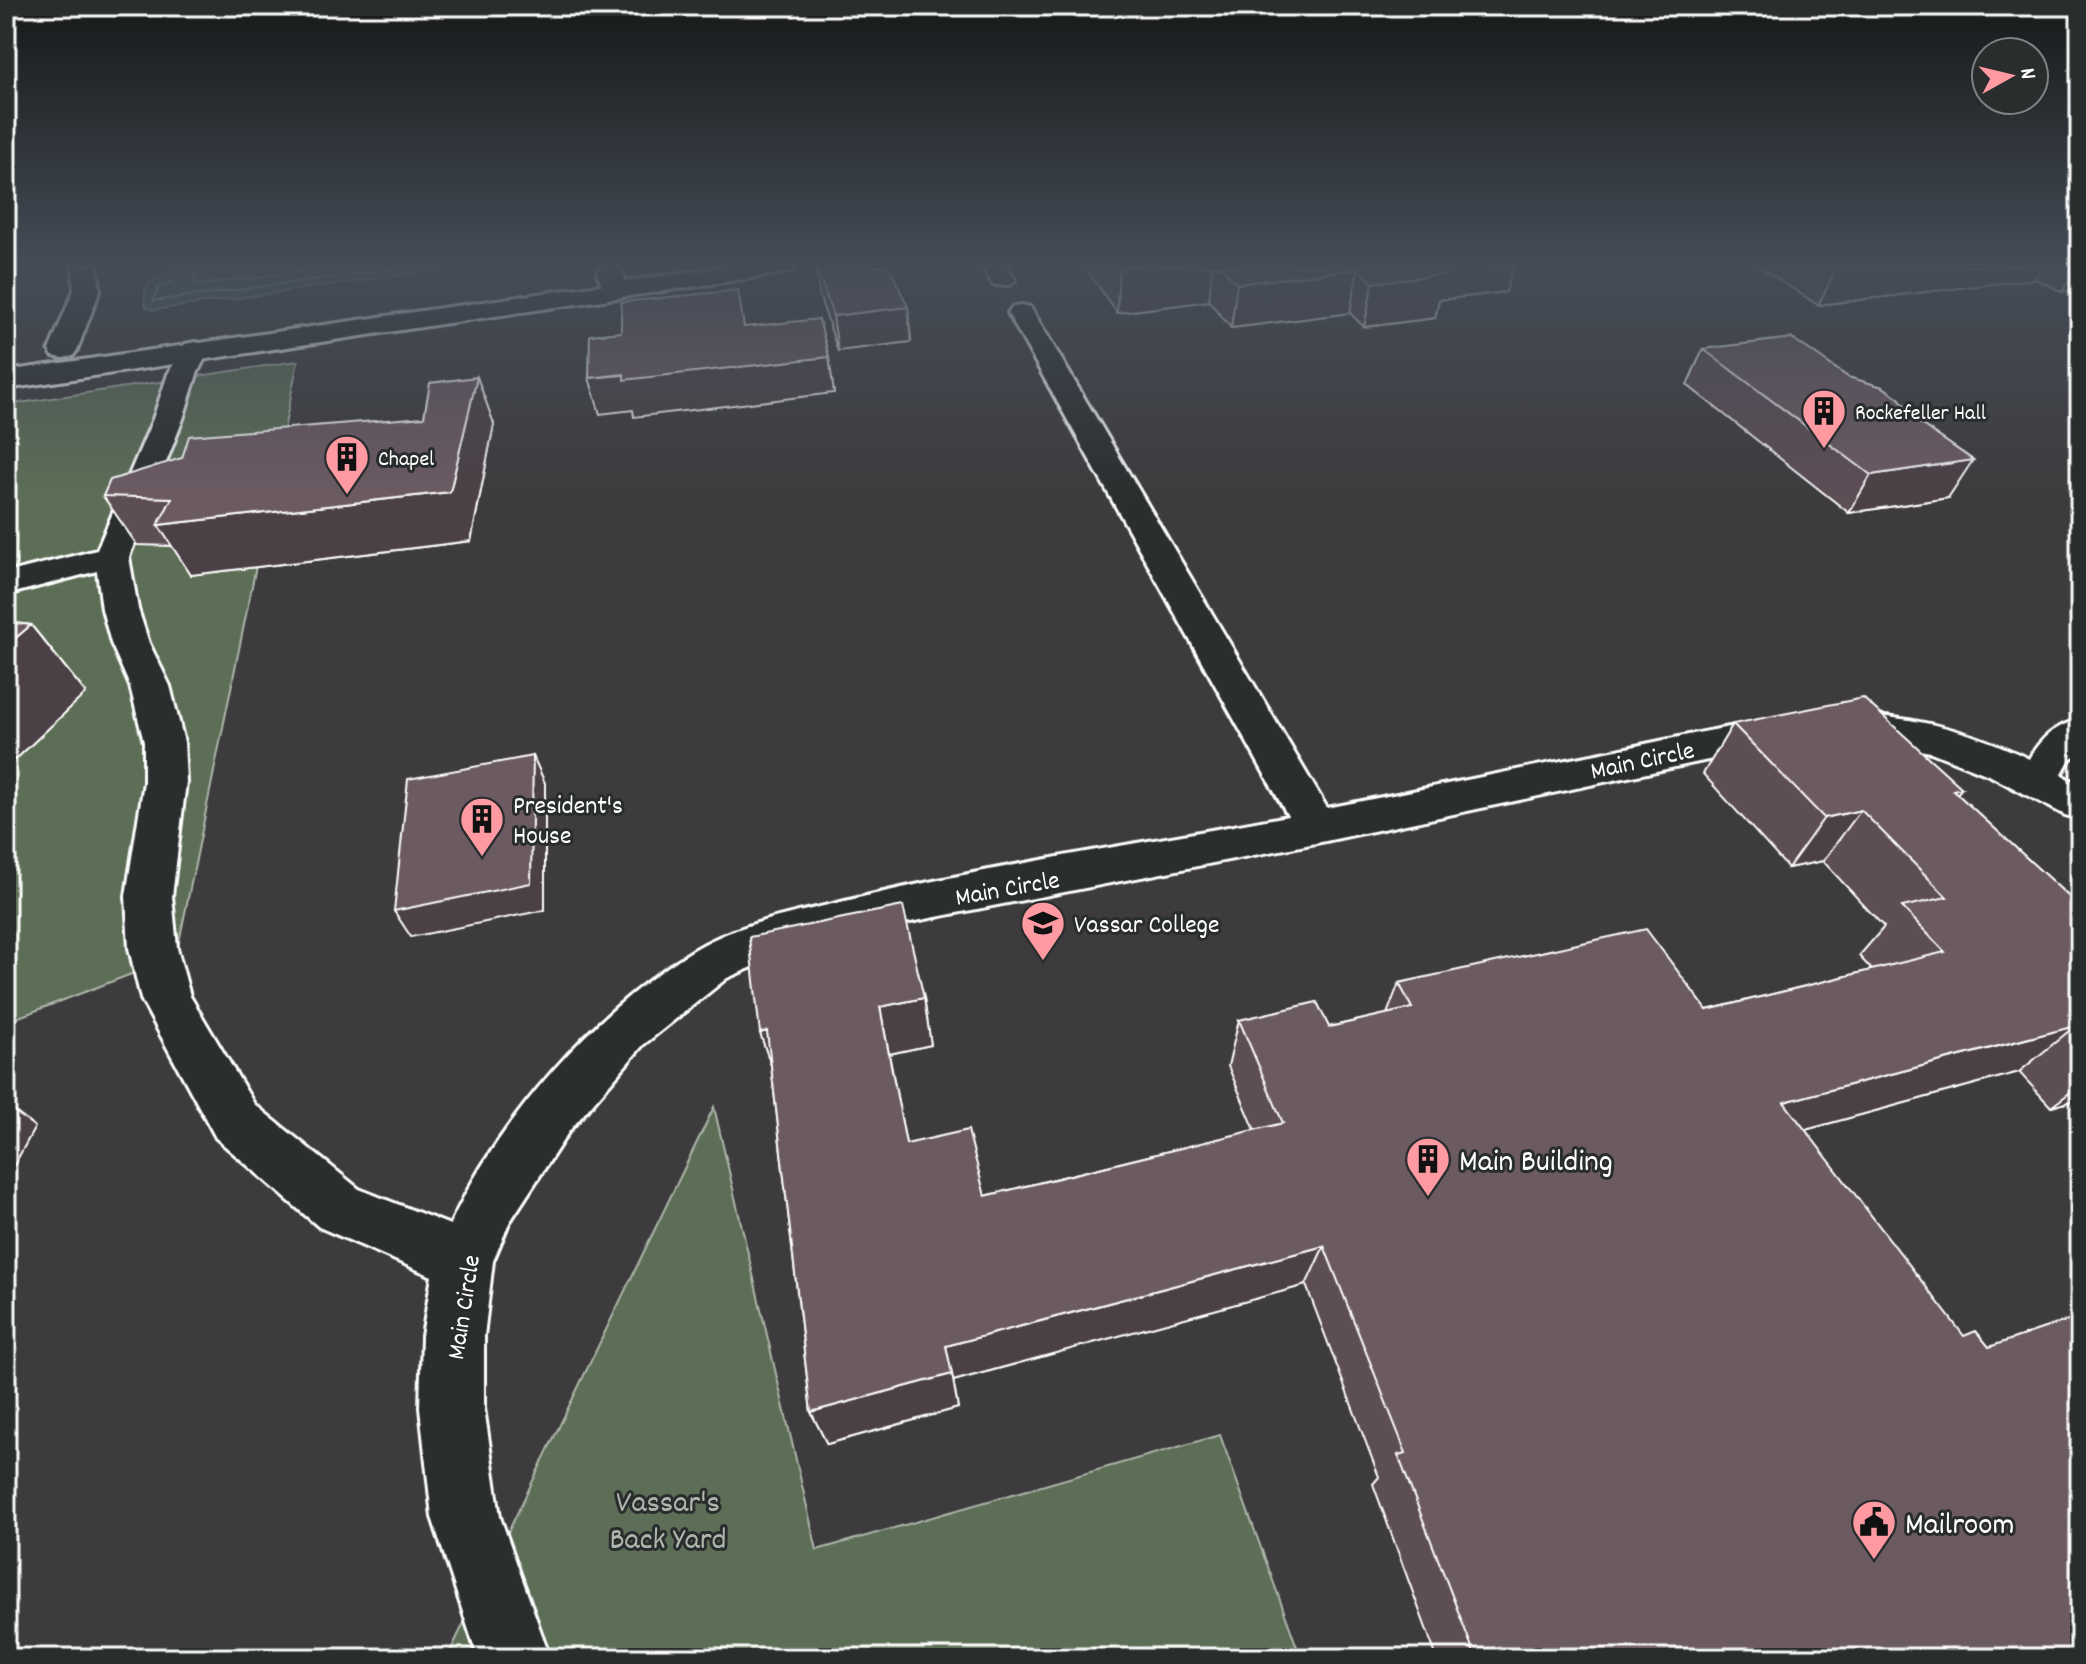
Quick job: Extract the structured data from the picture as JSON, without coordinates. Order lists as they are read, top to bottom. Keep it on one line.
{"streets":{"main road":["Main Circle"]},"parks":["Vassar's Back Yard"],"places":{"building":["Rockefeller Hall","Chapel","President's House","Main Building"],"school or university":["Vassar College"],"public building":["Mailroom"]},"north":"right"}
